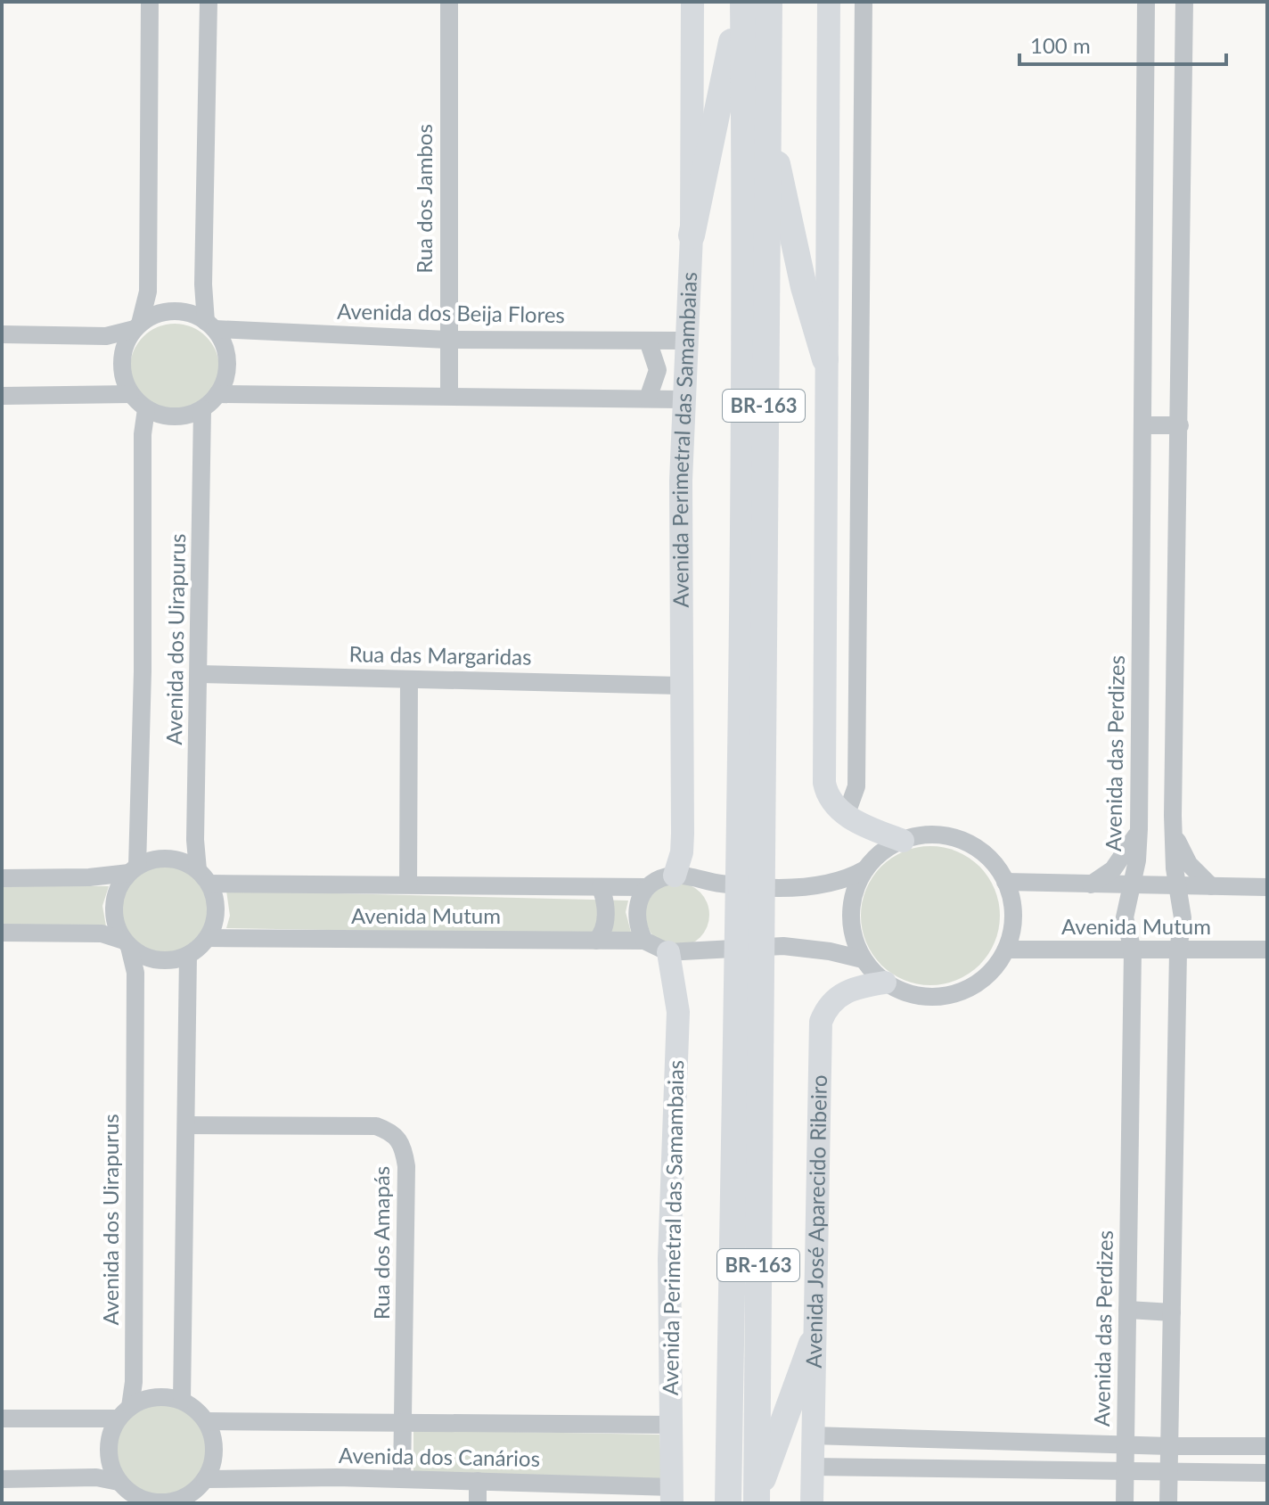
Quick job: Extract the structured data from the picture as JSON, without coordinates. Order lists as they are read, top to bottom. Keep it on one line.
{"streets":{"highway":["BR-163"],"main road":["Avenida Perimetral das Samambaias","Avenida José Aparecido Ribeiro"],"street":["Rua dos Jambos","Avenida dos Beija Flores","Avenida dos Uirapurus","Rua das Margaridas","Avenida das Perdizes","Avenida Mutum","Rua dos Amapás","Avenida dos Canários"]},"crossings":[["Rua dos Jambos","Avenida dos Beija Flores"],["Avenida dos Beija Flores","Avenida Perimetral das Samambaias"],["Avenida dos Beija Flores","Avenida dos Uirapurus"],["Avenida Perimetral das Samambaias","Rua das Margaridas"],["Avenida Perimetral das Samambaias","Avenida dos Canários"],["Avenida dos Uirapurus","Rua das Margaridas"],["Avenida dos Uirapurus","Avenida Mutum"],["Avenida dos Uirapurus","Avenida dos Canários"],["Avenida das Perdizes","Avenida Mutum"],["Avenida Mutum","Avenida José Aparecido Ribeiro"],["Rua dos Amapás","Avenida dos Canários"]],"scale_bar":"100 m"}
